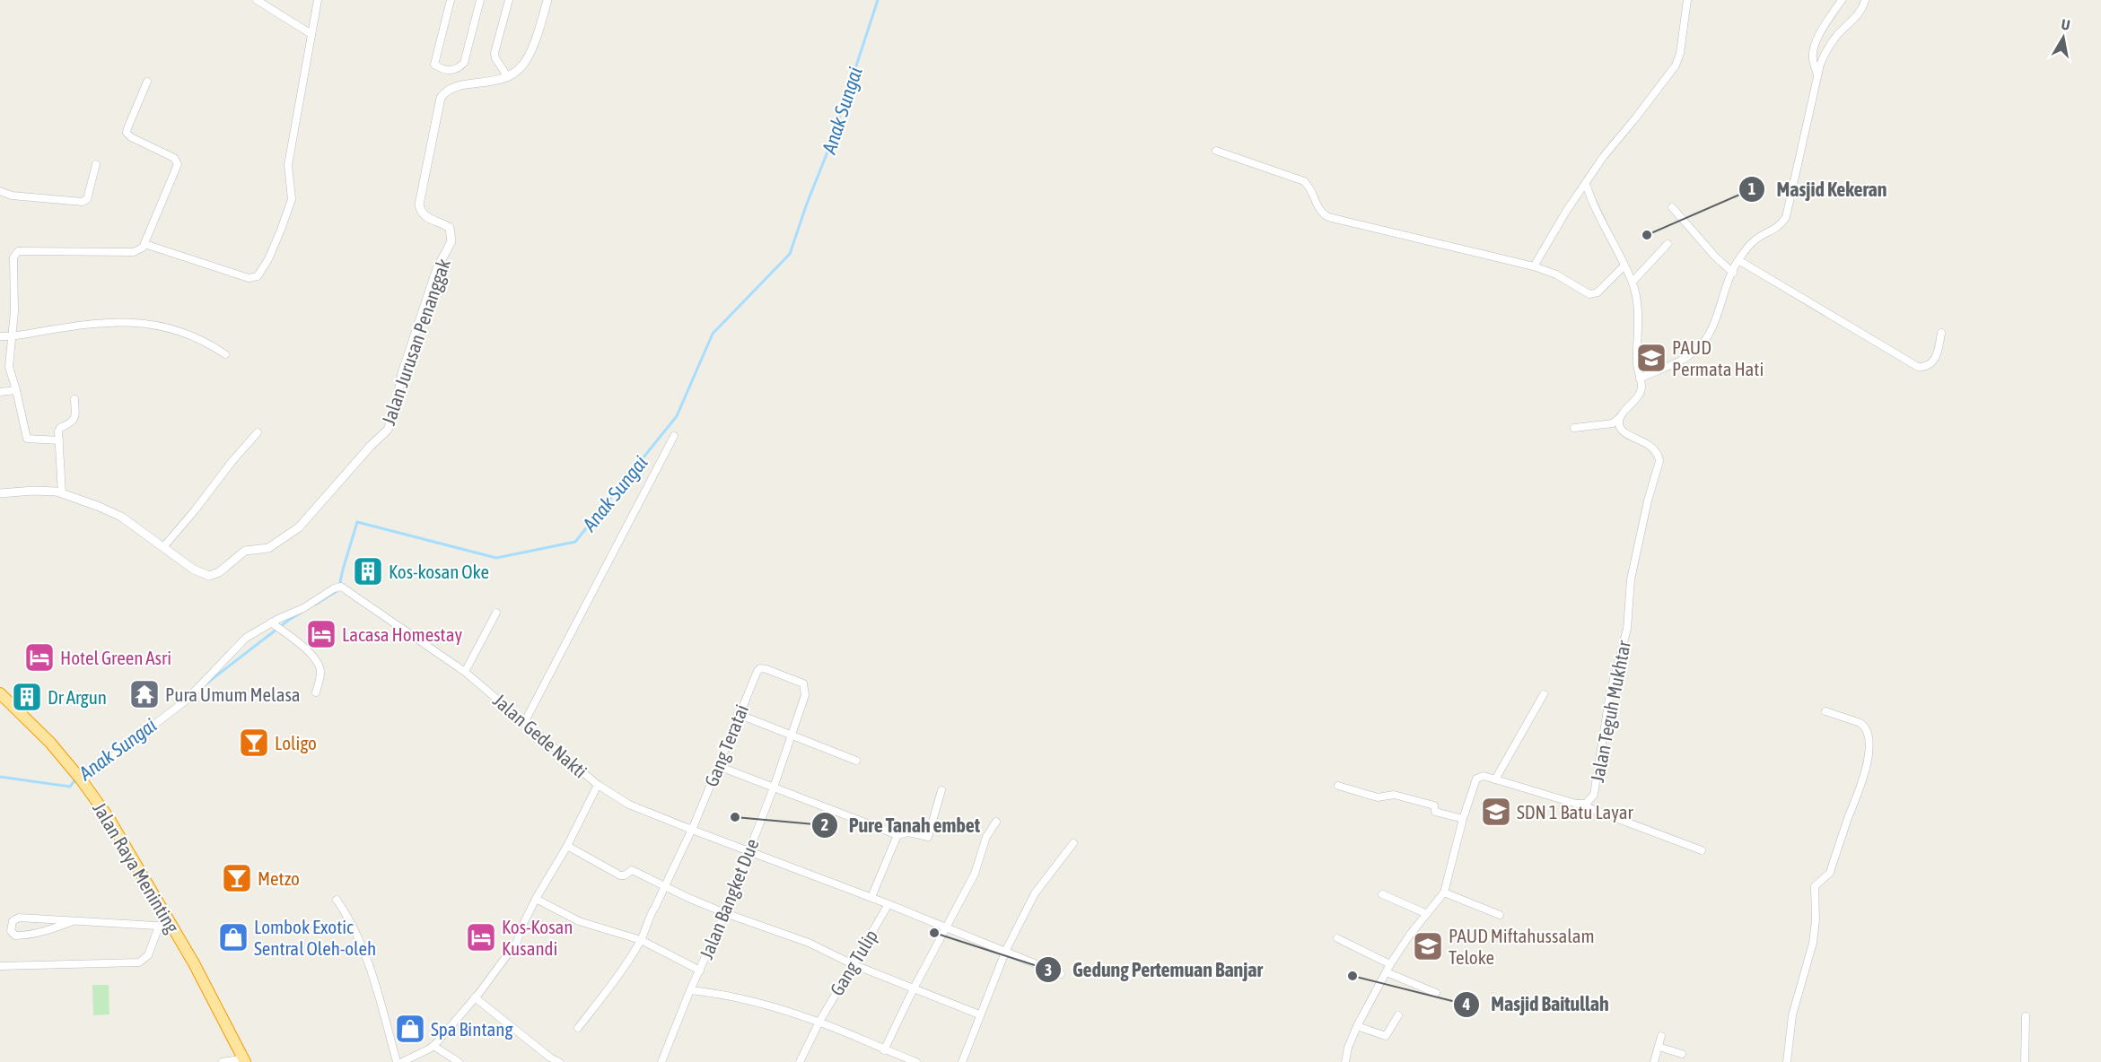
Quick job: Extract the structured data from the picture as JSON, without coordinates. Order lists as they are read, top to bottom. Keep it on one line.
{"streets":{"highway":["Jalan Raya Meninting"],"street":["Jalan Jurusan Penanggak","Jalan Teguh Mukhtar","Jalan Gede Nakti","Gang Teratai","Jalan Bangket Due","Gang Tulip"]},"crossings":[["Jalan Gede Nakti","Gang Teratai"],["Jalan Gede Nakti","Jalan Raya Meninting"],["Jalan Gede Nakti","Jalan Bangket Due"],["Jalan Gede Nakti","Gang Tulip"],["Gang Teratai","Jalan Bangket Due"]],"water":["Anak Sungai"],"places":{"other":["Masjid Kekeran","Pure Tanah embet","Gedung Pertemuan Banjar","Masjid Baitullah"],"school or university":["PAUD Permata Hati","SDN 1 Batu Layar","PAUD Miftahussalam Teloke"],"building":["Kos-kosan Oke","Dr Argun"],"hotel":["Lacasa Homestay","Hotel Green Asri","Kos-Kosan Kusandi"],"temple":["Pura Umum Melasa"],"bar":["Loligo","Metzo"],"shop":["Lombok Exotic Sentral Oleh-oleh","Spa Bintang"]},"north":"top"}
